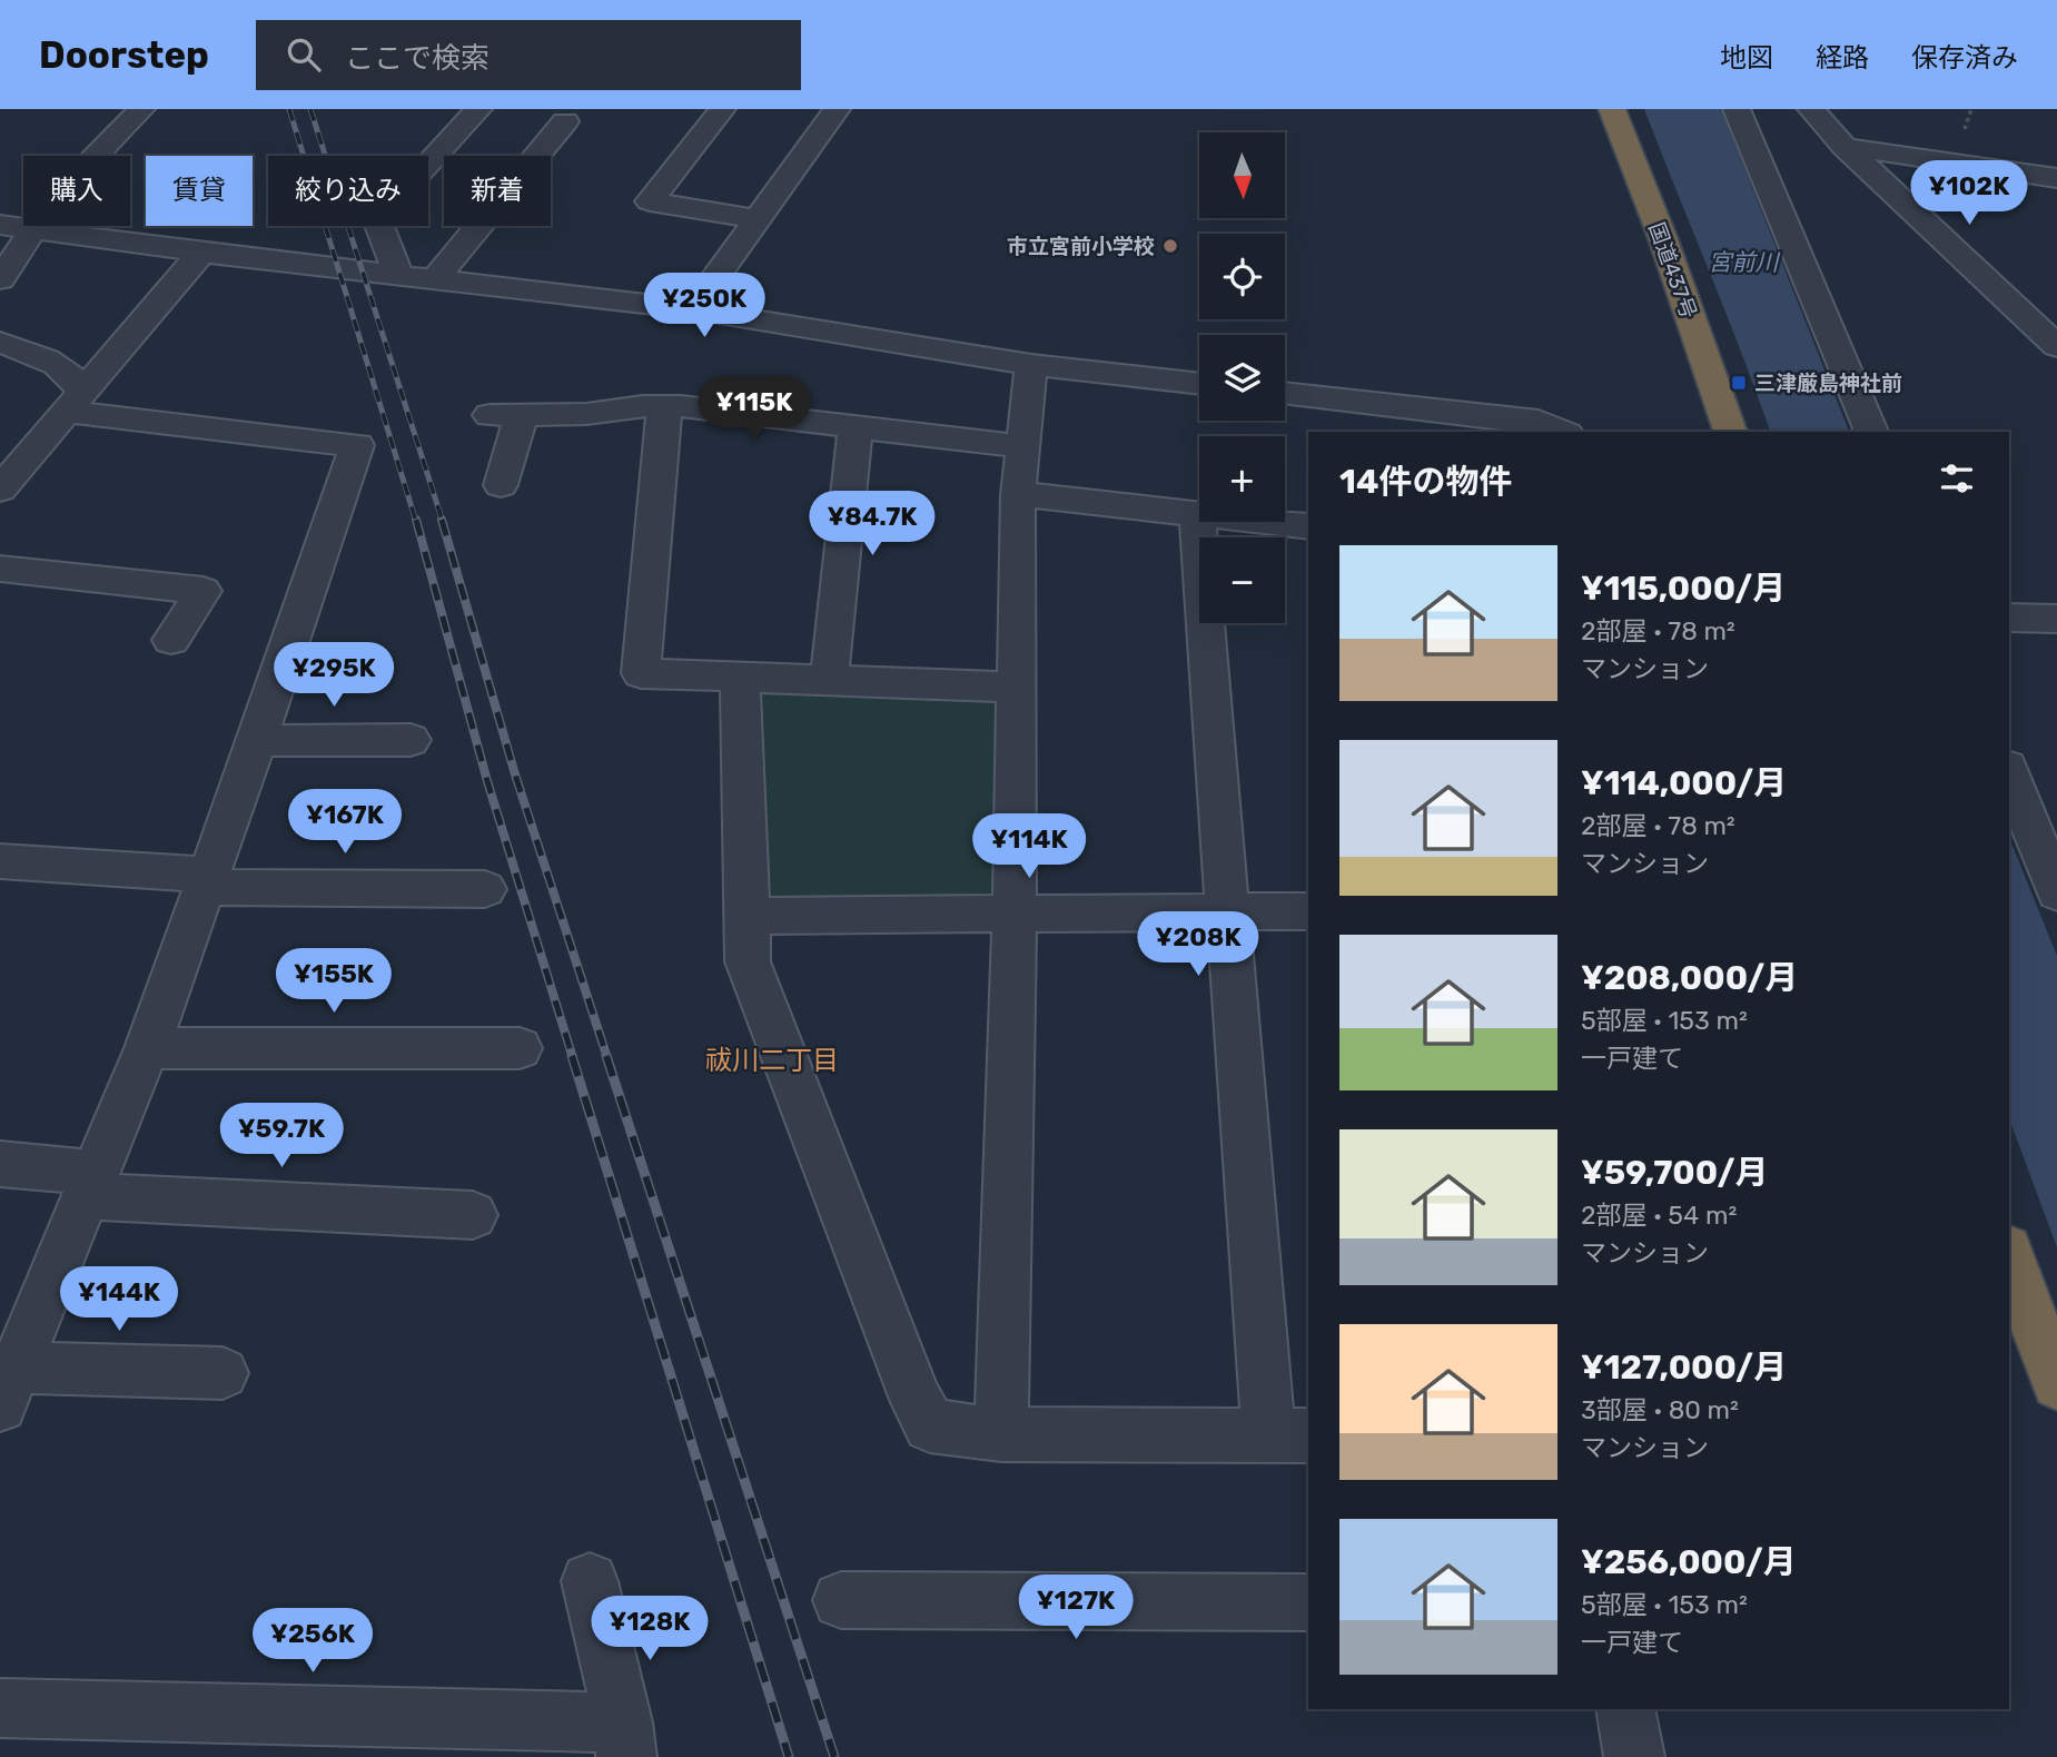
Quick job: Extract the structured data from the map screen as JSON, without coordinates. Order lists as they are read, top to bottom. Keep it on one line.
{"streets":{"highway":["国道437号"]},"districts":["祓川二丁目"],"water":["宮前川"],"places":{"other":["市立宮前小学校"],"transit":["三津厳島神社前"]},"north":"bottom","page":{"header":"Doorstep","search":"ここで検索","nav":["地図","経路","保存済み"],"map_buttons":["+","−"],"chip":["購入","賃貸","絞り込み","新着"],"price":["¥102K","¥250K","¥115K","¥84.7K","¥295K","¥167K","¥114K","¥208K","¥155K","¥59.7K","¥144K","¥127K","¥128K","¥256K"],"heading":"14件の物件","list":[{"name":"¥115,000/月","note":"2部屋 · 78 m² · マンション"},{"name":"¥114,000/月","note":"2部屋 · 78 m² · マンション"},{"name":"¥208,000/月","note":"5部屋 · 153 m² · 一戸建て"},{"name":"¥59,700/月","note":"2部屋 · 54 m² · マンション"},{"name":"¥127,000/月","note":"3部屋 · 80 m² · マンション"},{"name":"¥256,000/月","note":"5部屋 · 153 m² · 一戸建て"}]}}
